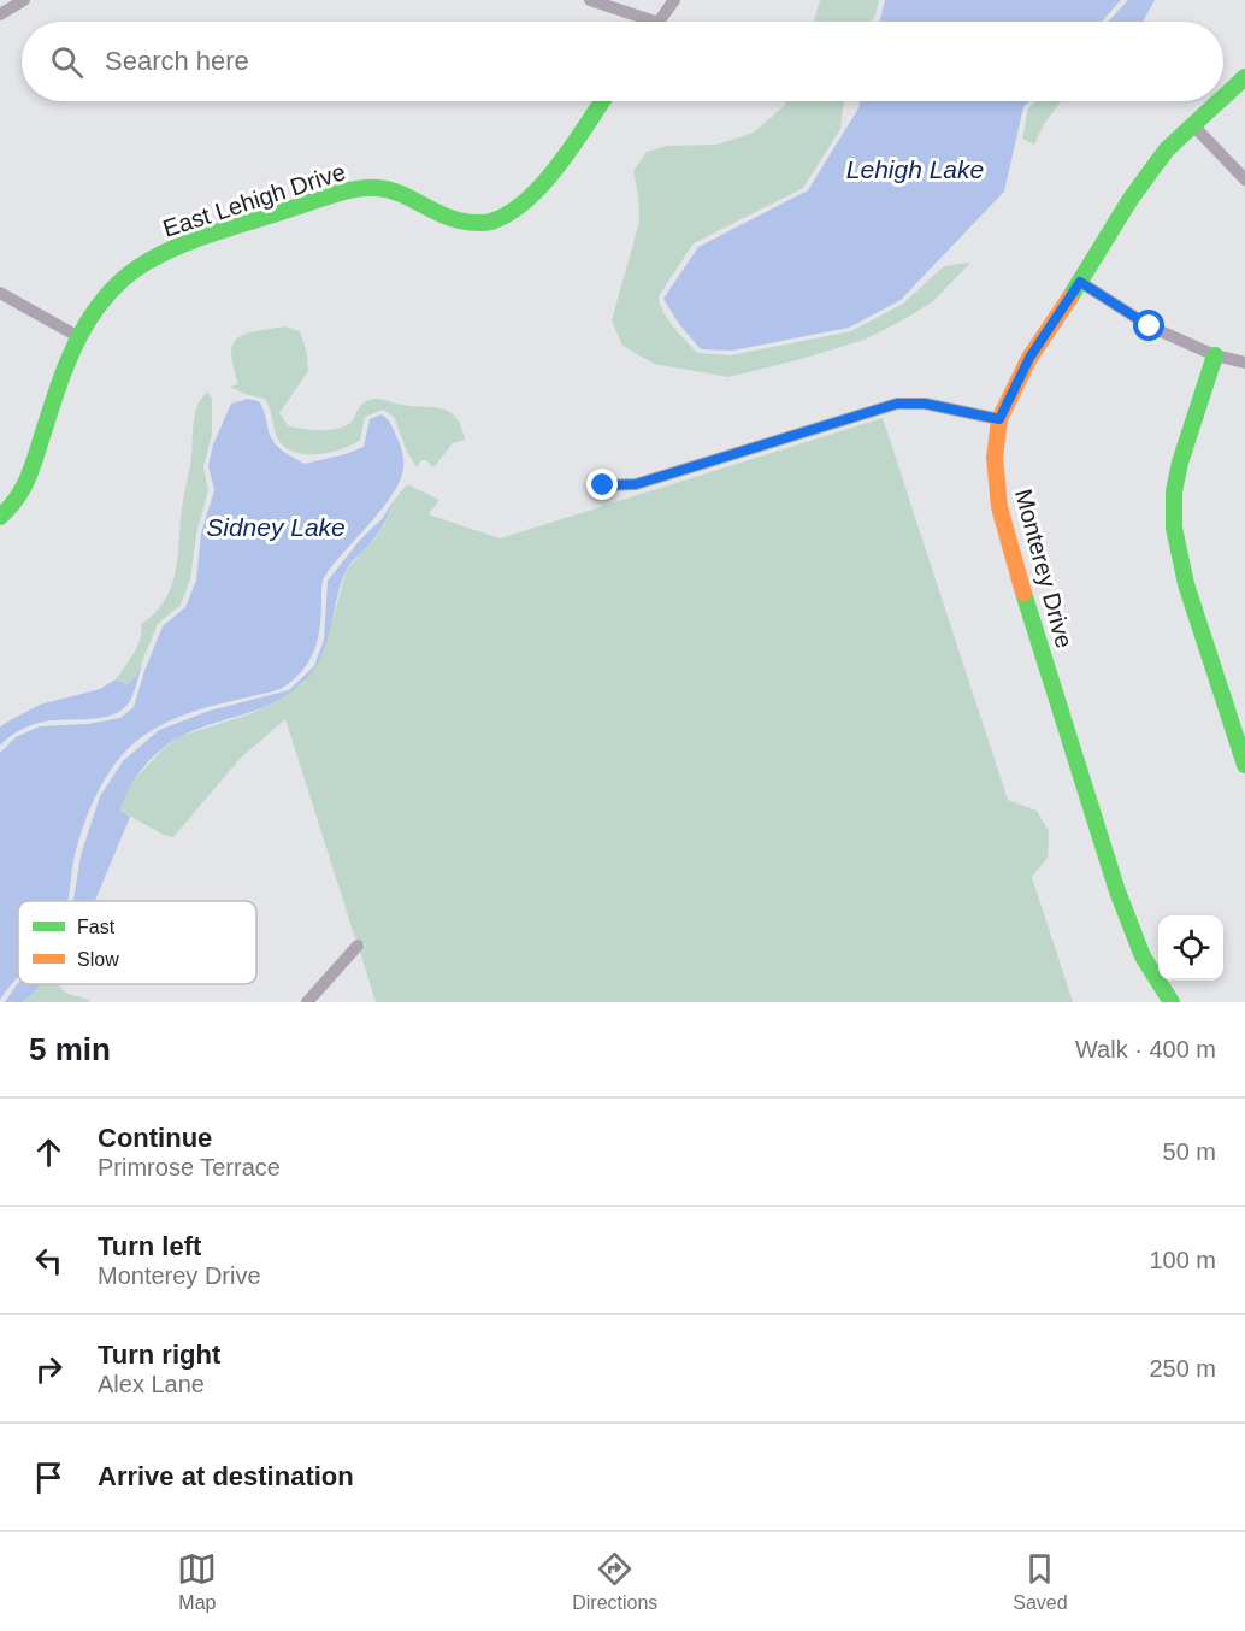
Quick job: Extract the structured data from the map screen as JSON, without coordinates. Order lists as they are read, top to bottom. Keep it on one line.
{"streets":{"street":["East Lehigh Drive","Monterey Drive"]},"water":["Lehigh Lake","Sidney Lake"],"legend":["Fast","Slow"],"page":{"search":"Search here","heading":["5 min","Walk · 400 m"],"list":[["Continue","Primrose Terrace","50 m"],["Turn left","Monterey Drive","100 m"],["Turn right","Alex Lane","250 m"],"Arrive at destination"],"nav":["Map","Directions","Saved"]}}
